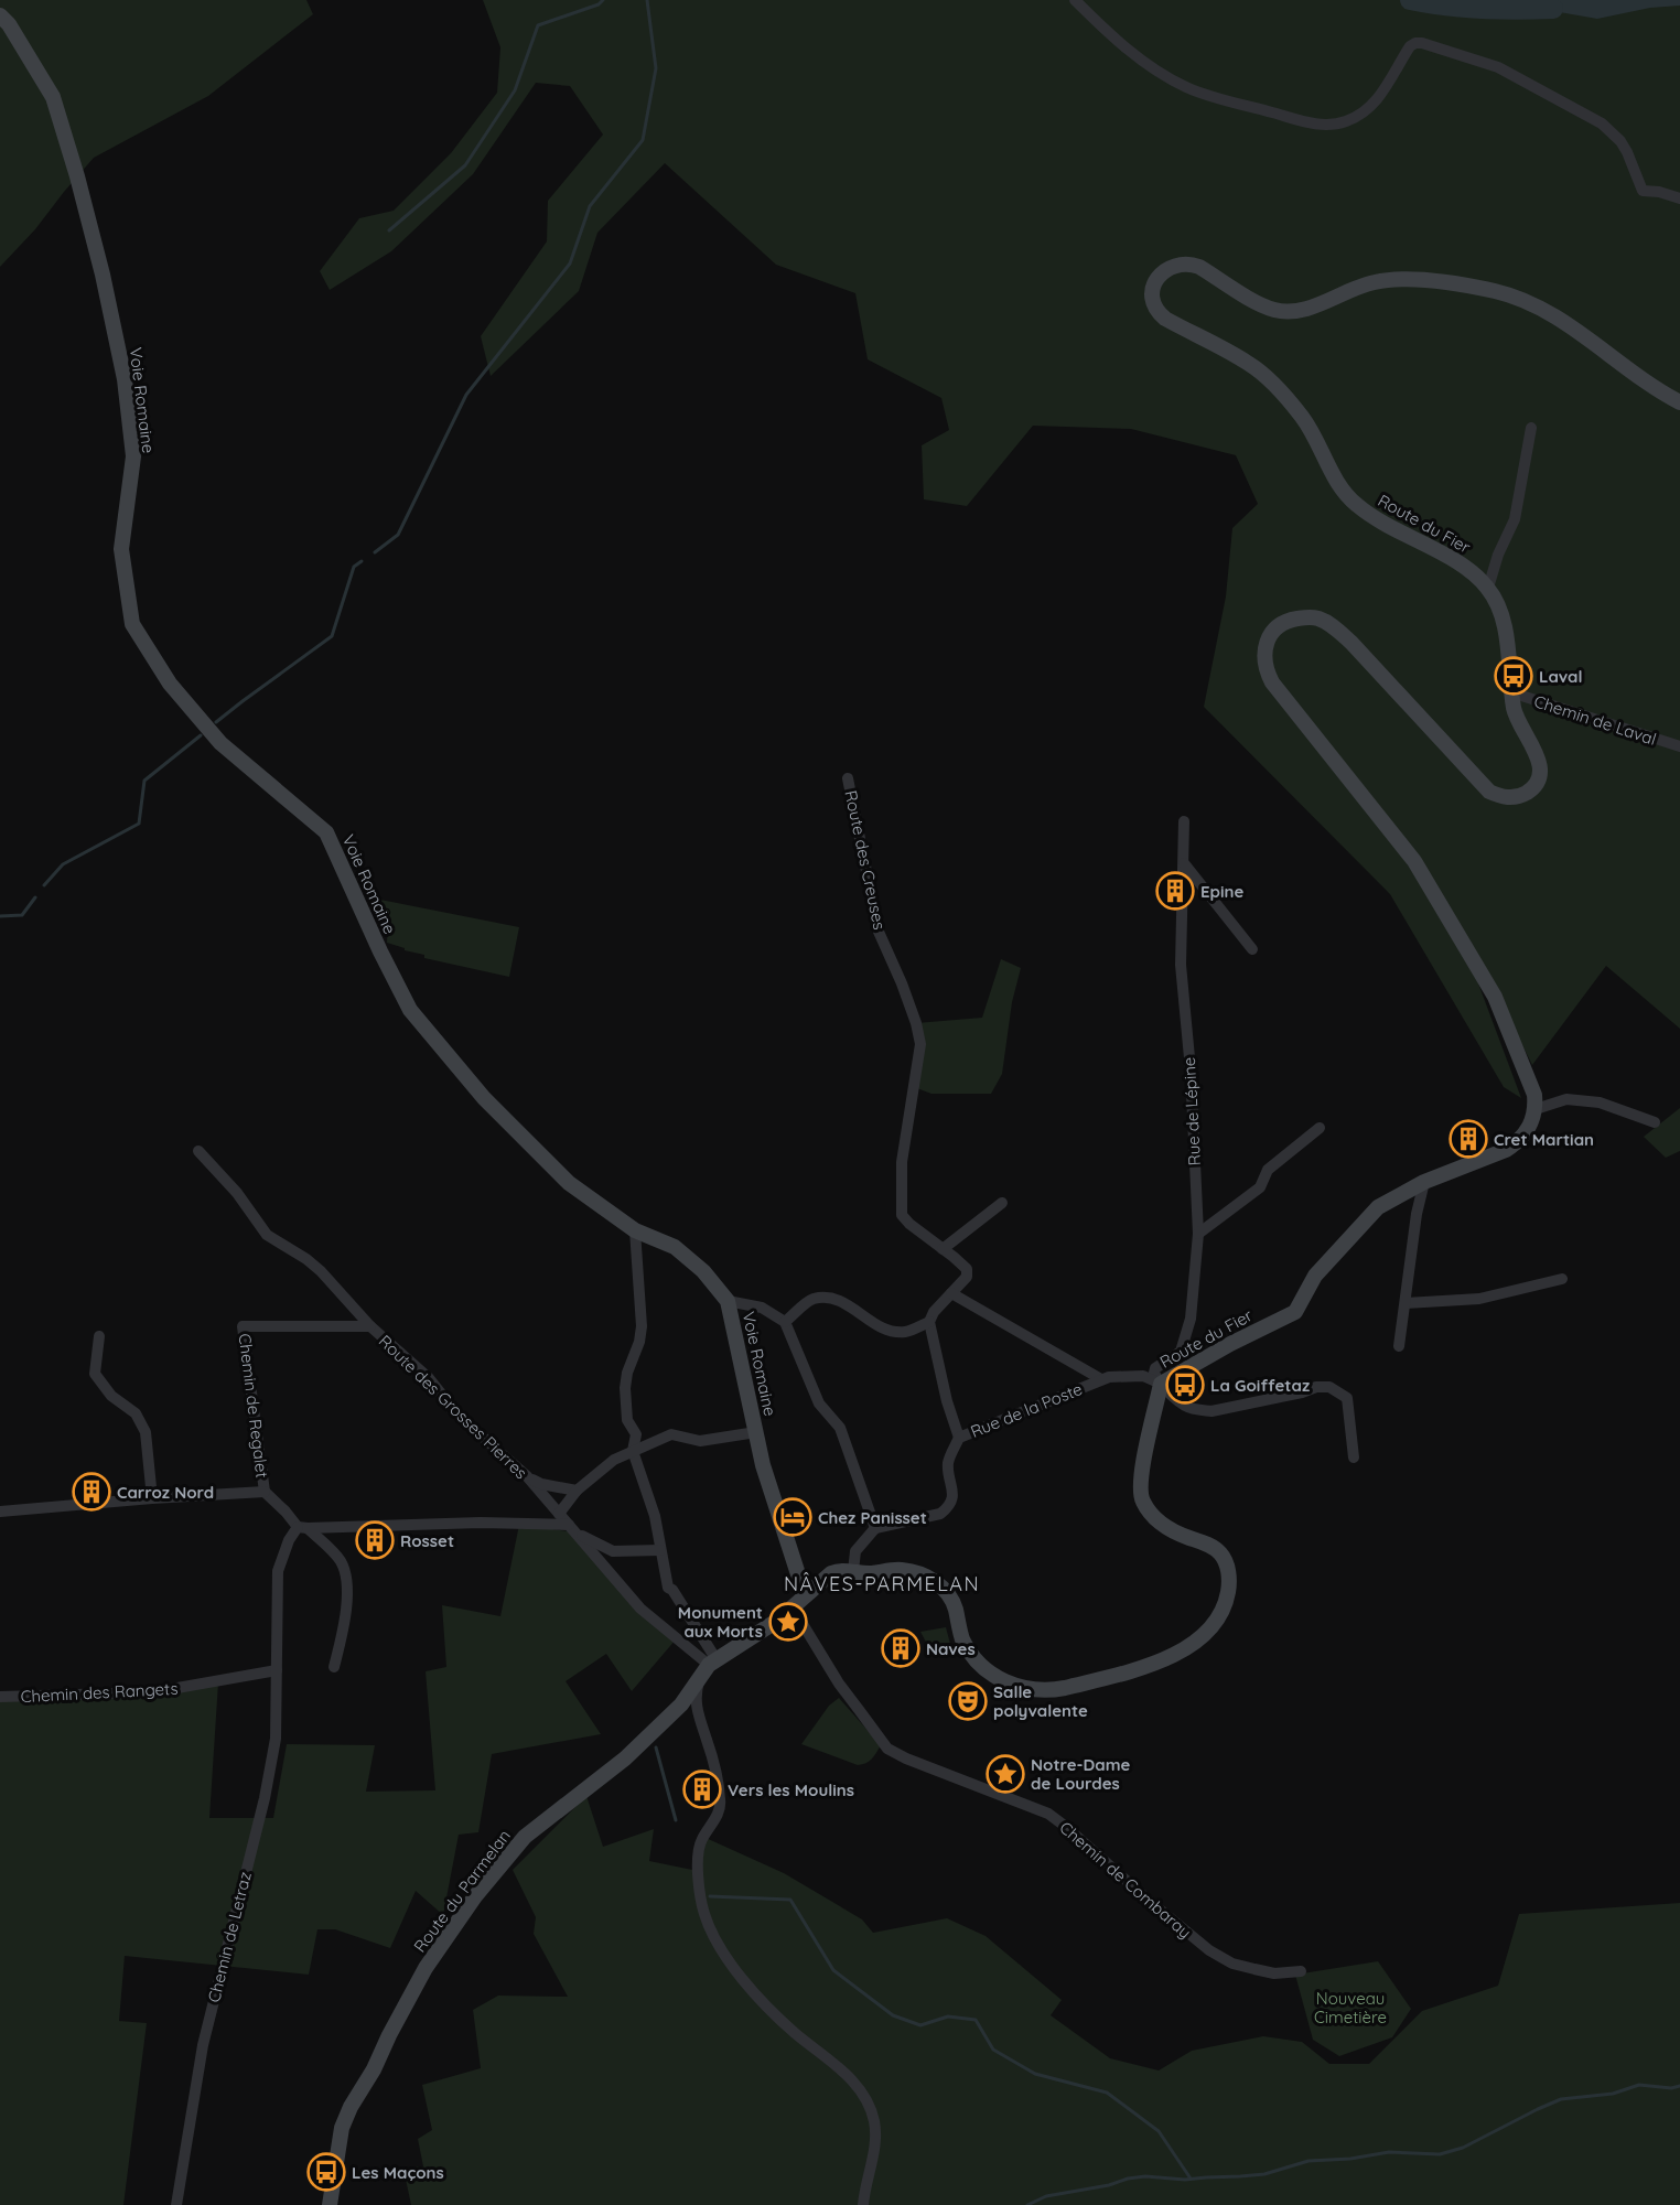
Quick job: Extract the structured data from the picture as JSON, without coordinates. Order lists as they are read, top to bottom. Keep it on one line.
{"streets":{"main road":["Voie Romaine","Route du Fier","Route du Parmelan"],"street":["Chemin de Laval","Route des Creuses","Rue de Lépine","Chemin de Regalet","Route des Grosses Pierres","Rue de la Poste","Chemin des Rangets","Chemin de Combaray","Chemin de Letraz"]},"crossings":[["Voie Romaine","Route du Fier"],["Voie Romaine","Route du Parmelan"],["Route du Fier","Chemin de Laval"],["Route du Fier","Rue de Lépine"],["Route du Fier","Rue de la Poste"],["Route du Fier","Route du Parmelan"],["Rue de Lépine","Rue de la Poste"],["Chemin de Regalet","Route des Grosses Pierres"],["Route des Grosses Pierres","Route du Parmelan"],["Chemin des Rangets","Chemin de Letraz"],["Chemin de Combaray","Route du Parmelan"]],"districts":["NÂVES-PARMELAN"],"parks":["Nouveau Cimetière"],"places":{"bus stop":["Laval","La Goiffetaz","Les Maçons"],"building":["Epine","Cret Martian","Carroz Nord","Rosset","Naves","Vers les Moulins"],"hotel":["Chez Panisset"],"place":["Monument aux Morts","Notre-Dame de Lourdes"],"theatre":["Salle polyvalente"]}}
